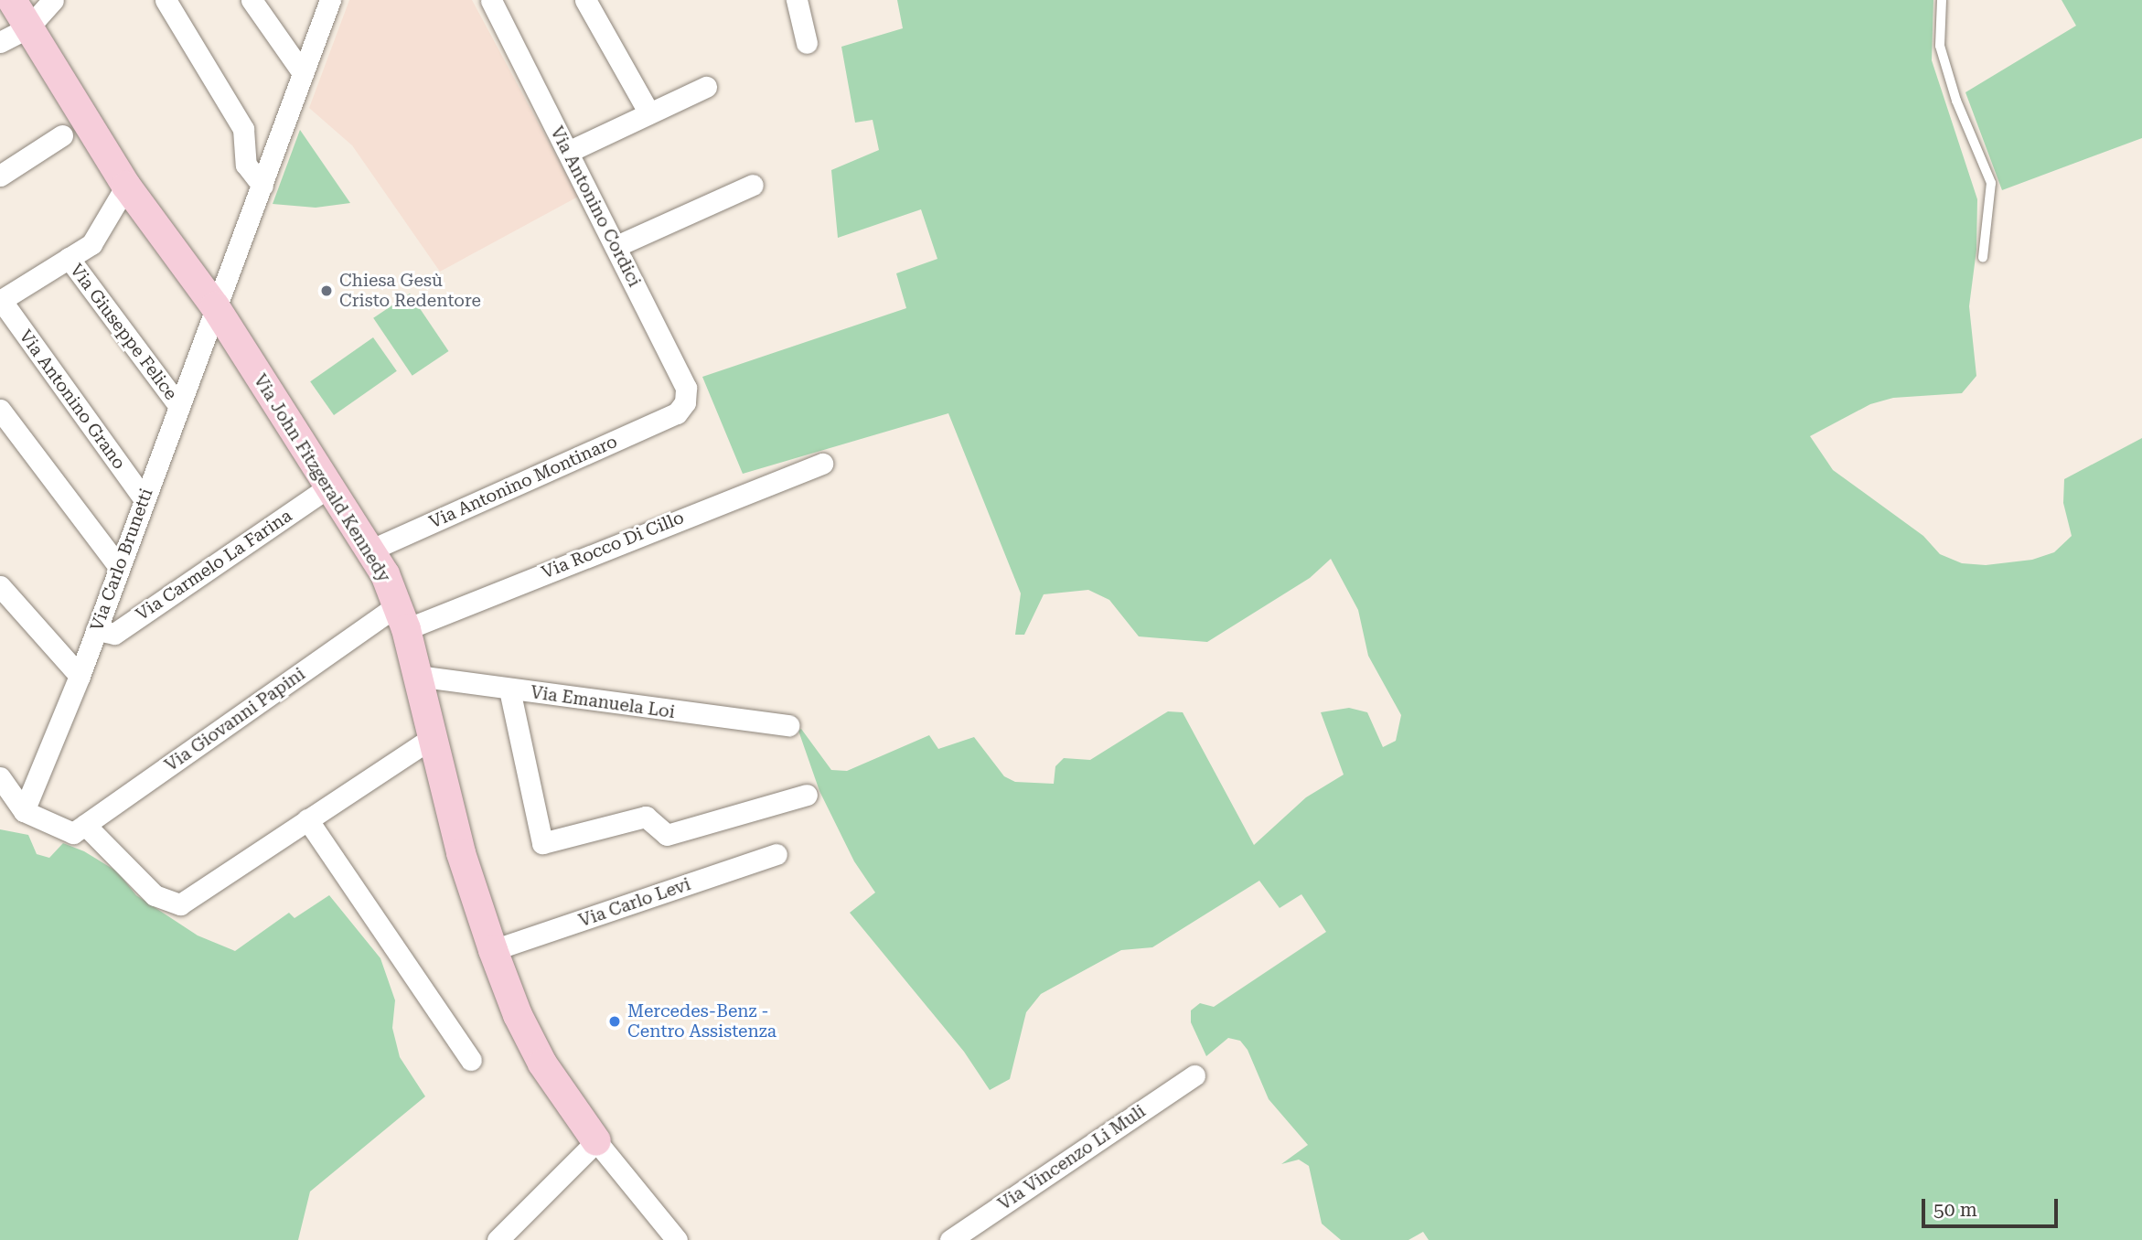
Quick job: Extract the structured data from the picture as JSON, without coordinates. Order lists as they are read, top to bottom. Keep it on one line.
{"streets":{"street":["Via Antonino Cordici","Via Giuseppe Felice","Via Antonino Grano","Via John Fitzgerald Kennedy","Via Antonino Montinaro","Via Rocco Di Cillo","Via Carlo Brunetti","Via Carmelo La Farina","Via Emanuela Loi","Via Giovanni Papini","Via Carlo Levi","Via Vincenzo Li Muli"]},"crossings":[["Via Antonino Cordici","Via Antonino Montinaro"],["Via Giuseppe Felice","Via Carlo Brunetti"],["Via Antonino Grano","Via Carlo Brunetti"],["Via John Fitzgerald Kennedy","Via Antonino Montinaro"],["Via John Fitzgerald Kennedy","Via Rocco Di Cillo"],["Via John Fitzgerald Kennedy","Via Carlo Brunetti"],["Via John Fitzgerald Kennedy","Via Carmelo La Farina"],["Via John Fitzgerald Kennedy","Via Emanuela Loi"],["Via John Fitzgerald Kennedy","Via Giovanni Papini"],["Via John Fitzgerald Kennedy","Via Carlo Levi"],["Via Rocco Di Cillo","Via Giovanni Papini"],["Via Carlo Brunetti","Via Carmelo La Farina"]],"places":["Chiesa Gesù Cristo Redentore","Mercedes-Benz - Centro Assistenza"],"scale_bar":"50 m"}
